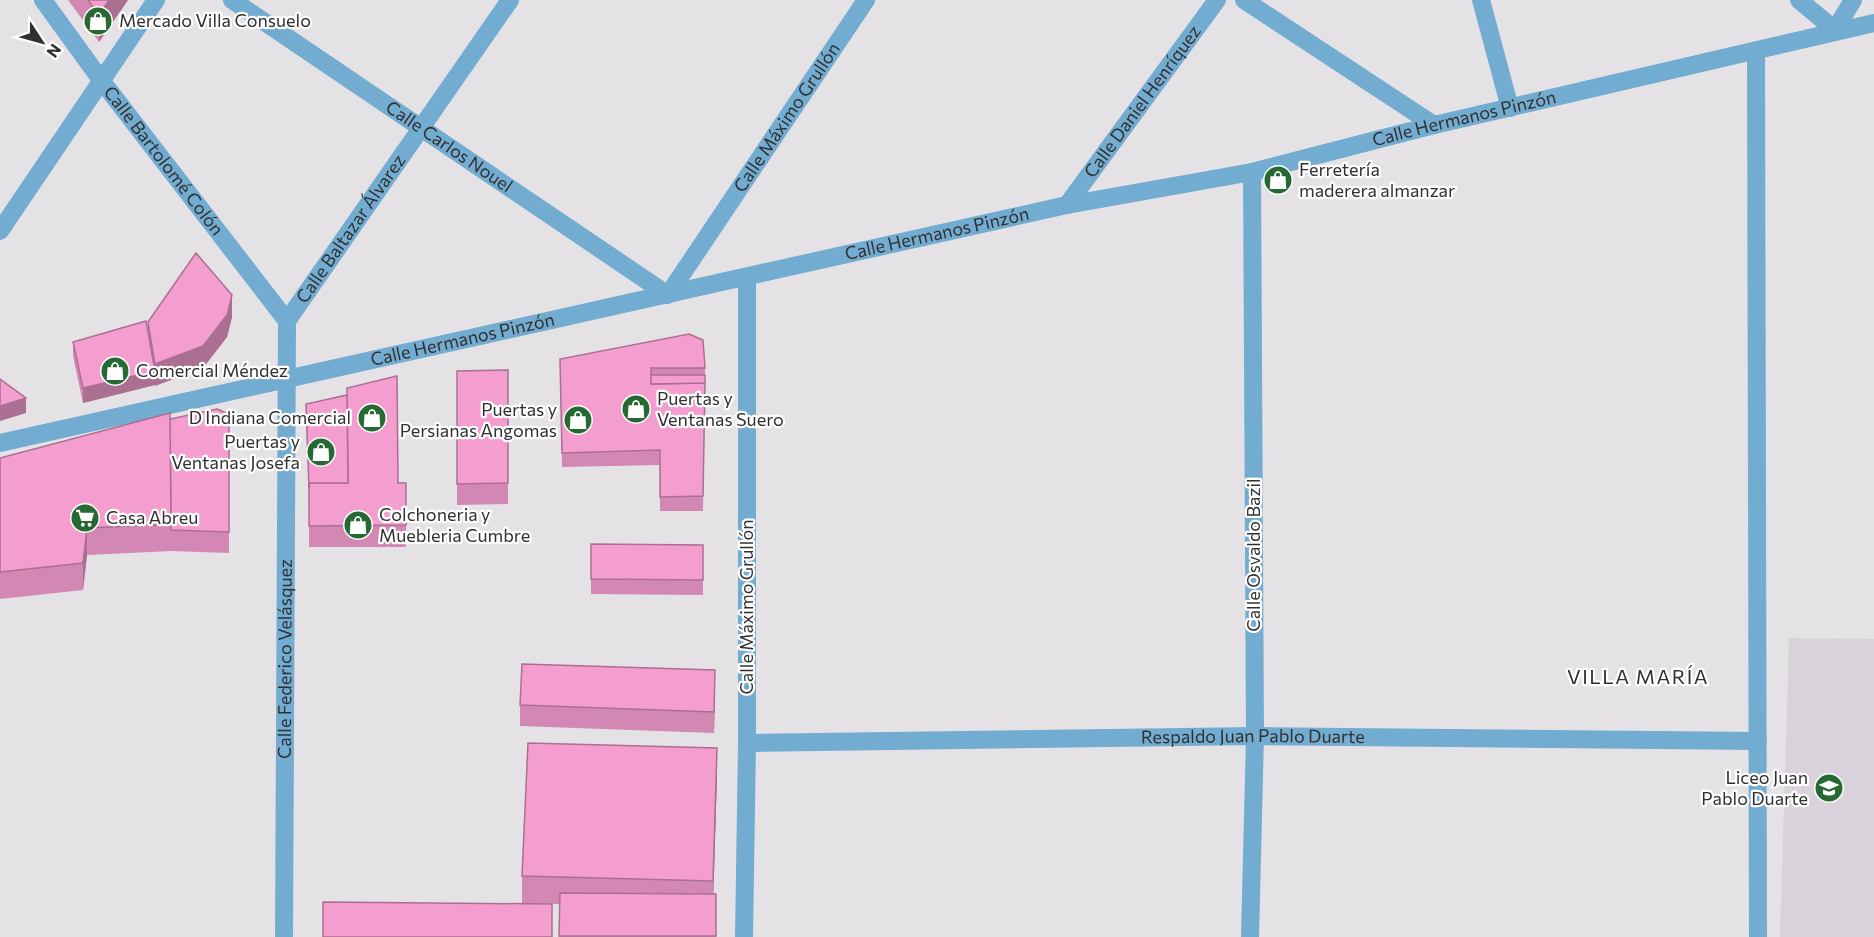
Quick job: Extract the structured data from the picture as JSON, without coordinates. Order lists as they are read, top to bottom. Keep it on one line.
{"streets":{"street":["Calle Daniel Henríquez","Calle Máximo Grullón","Calle Hermanos Pinzón","Calle Carlos Nouel","Calle Bartolomé Colón","Calle Baltazar Álvarez","Calle Osvaldo Bazil","Calle Federico Velásquez","Respaldo Juan Pablo Duarte"]},"crossings":[["Calle Daniel Henríquez","Calle Hermanos Pinzón"],["Calle Máximo Grullón","Calle Hermanos Pinzón"],["Calle Máximo Grullón","Calle Carlos Nouel"],["Calle Máximo Grullón","Respaldo Juan Pablo Duarte"],["Calle Hermanos Pinzón","Calle Carlos Nouel"],["Calle Hermanos Pinzón","Calle Baltazar Álvarez"],["Calle Hermanos Pinzón","Calle Osvaldo Bazil"],["Calle Hermanos Pinzón","Calle Federico Velásquez"],["Calle Carlos Nouel","Calle Baltazar Álvarez"],["Calle Bartolomé Colón","Calle Baltazar Álvarez"],["Calle Baltazar Álvarez","Calle Federico Velásquez"],["Calle Osvaldo Bazil","Respaldo Juan Pablo Duarte"]],"districts":["VILLA MARÍA"],"places":{"shop":["Mercado Villa Consuelo","Ferretería maderera almanzar","Comercial Méndez","Puertas y Ventanas Suero","D Indiana Comercial","Puertas y Persianas Angomas","Puertas y Ventanas Josefa","Colchoneria y Muebleria Cumbre"],"supermarket":["Casa Abreu"],"school or university":["Liceo Juan Pablo Duarte"]},"north":"bottom right"}
